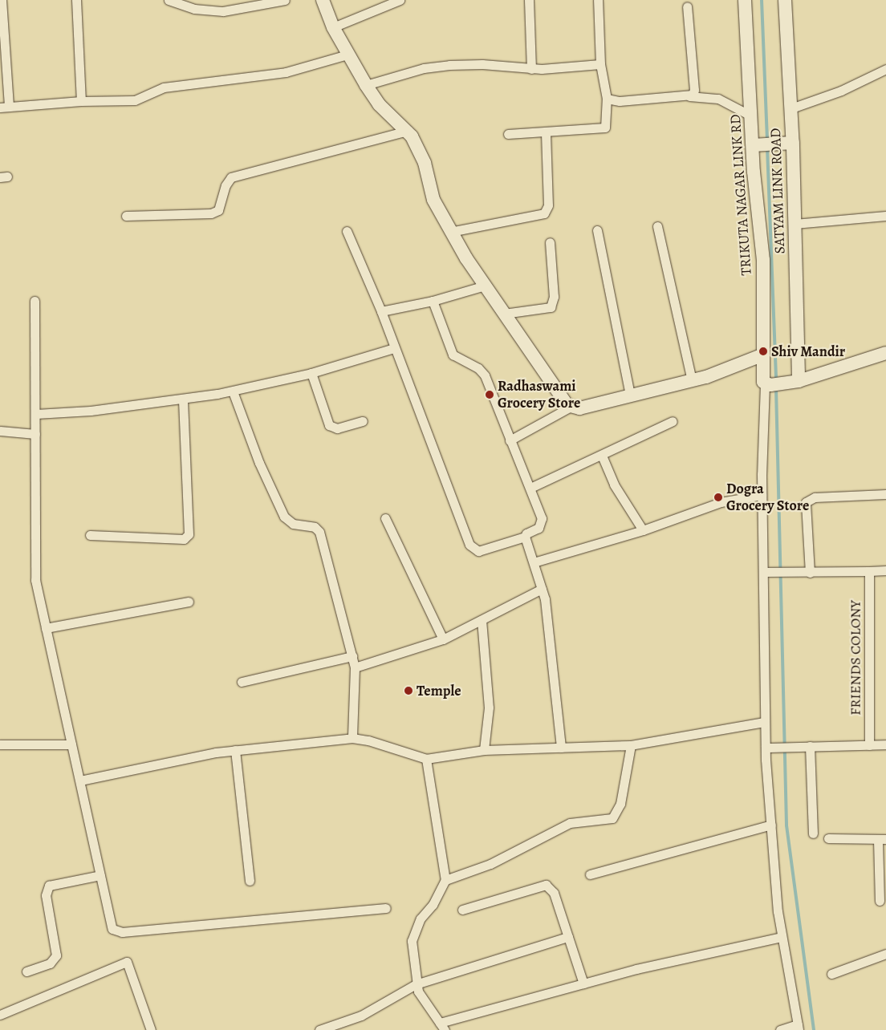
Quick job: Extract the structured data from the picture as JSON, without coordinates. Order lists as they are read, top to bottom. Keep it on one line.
{"streets":{"main road":["SATYAM LINK ROAD","TRIKUTA NAGAR LINK RD"],"street":["FRIENDS COLONY"]},"places":["Shiv Mandir","Radhaswami Grocery Store","Dogra Grocery Store","Temple"]}
